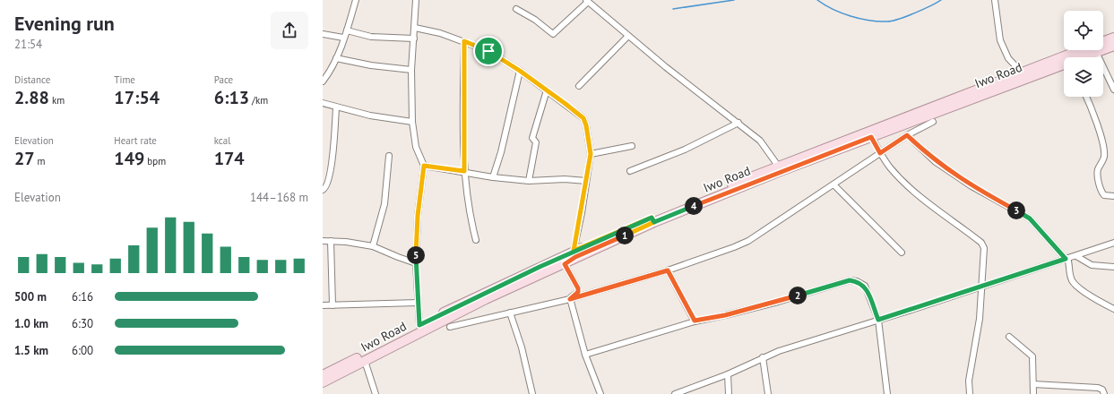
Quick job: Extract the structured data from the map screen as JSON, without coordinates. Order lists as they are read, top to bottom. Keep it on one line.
{"streets":{"main road":["Iwo Road"]},"page":{"heading":["Evening run","21:54"],"stats":[["Distance","2.88 km"],["Time","17:54"],["Pace","6:13 /km"],["Elevation","27 m"],["Heart rate","149 bpm"],["kcal","174"]],"chart":["Elevation","144–168 m"],"pins":["4","3","1","5","2"],"list":[{"name":"500 m","note":"6:16"},{"name":"1.0 km","note":"6:30"},{"name":"1.5 km","note":"6:00"}]}}
